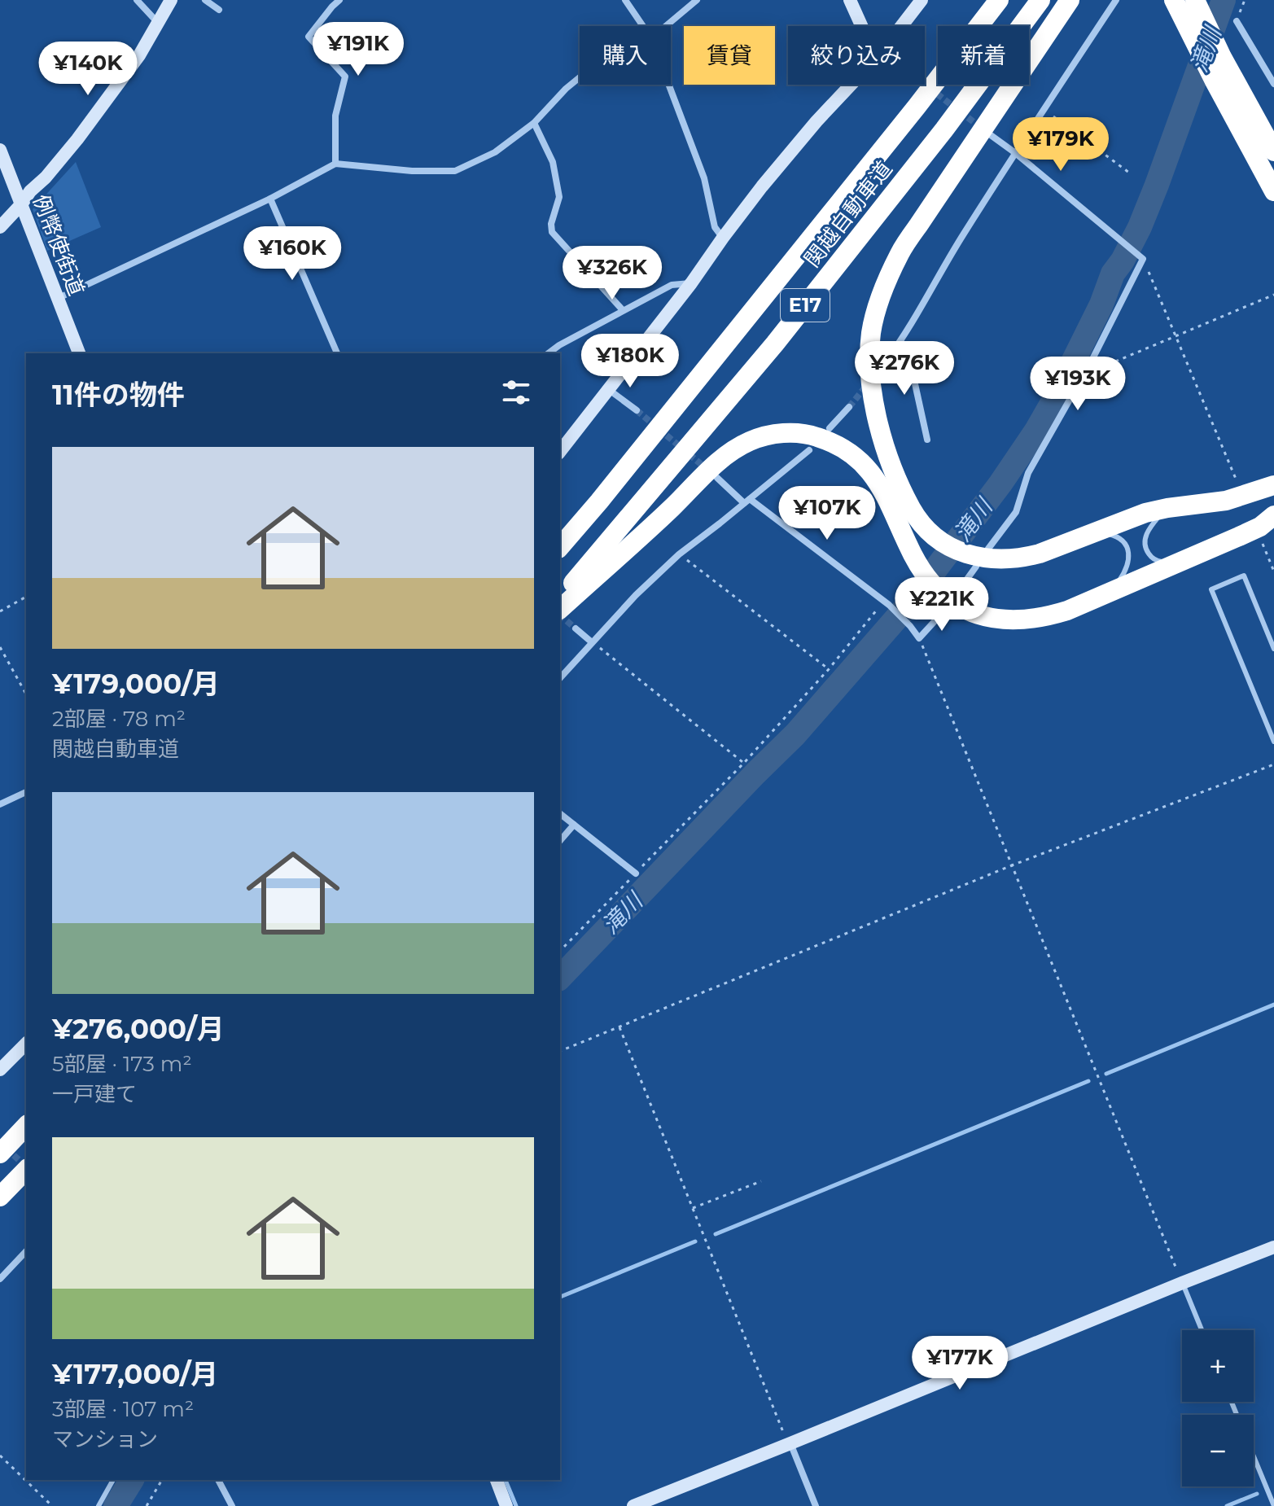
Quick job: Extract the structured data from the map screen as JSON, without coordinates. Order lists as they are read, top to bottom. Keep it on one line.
{"streets":{"highway":["関越自動車道","E17"],"street":["例幣使街道"]},"water":["滝川"],"page":{"price":["¥191K","¥140K","¥179K","¥160K","¥326K","¥180K","¥276K","¥193K","¥107K","¥221K","¥177K"],"chip":["購入","賃貸","絞り込み","新着"],"heading":"11件の物件","list":[{"name":"¥179,000/月","note":"2部屋 · 78 m² · 関越自動車道"},{"name":"¥276,000/月","note":"5部屋 · 173 m² · 一戸建て"},{"name":"¥177,000/月","note":"3部屋 · 107 m² · マンション"}],"map_buttons":["+","−"]}}
